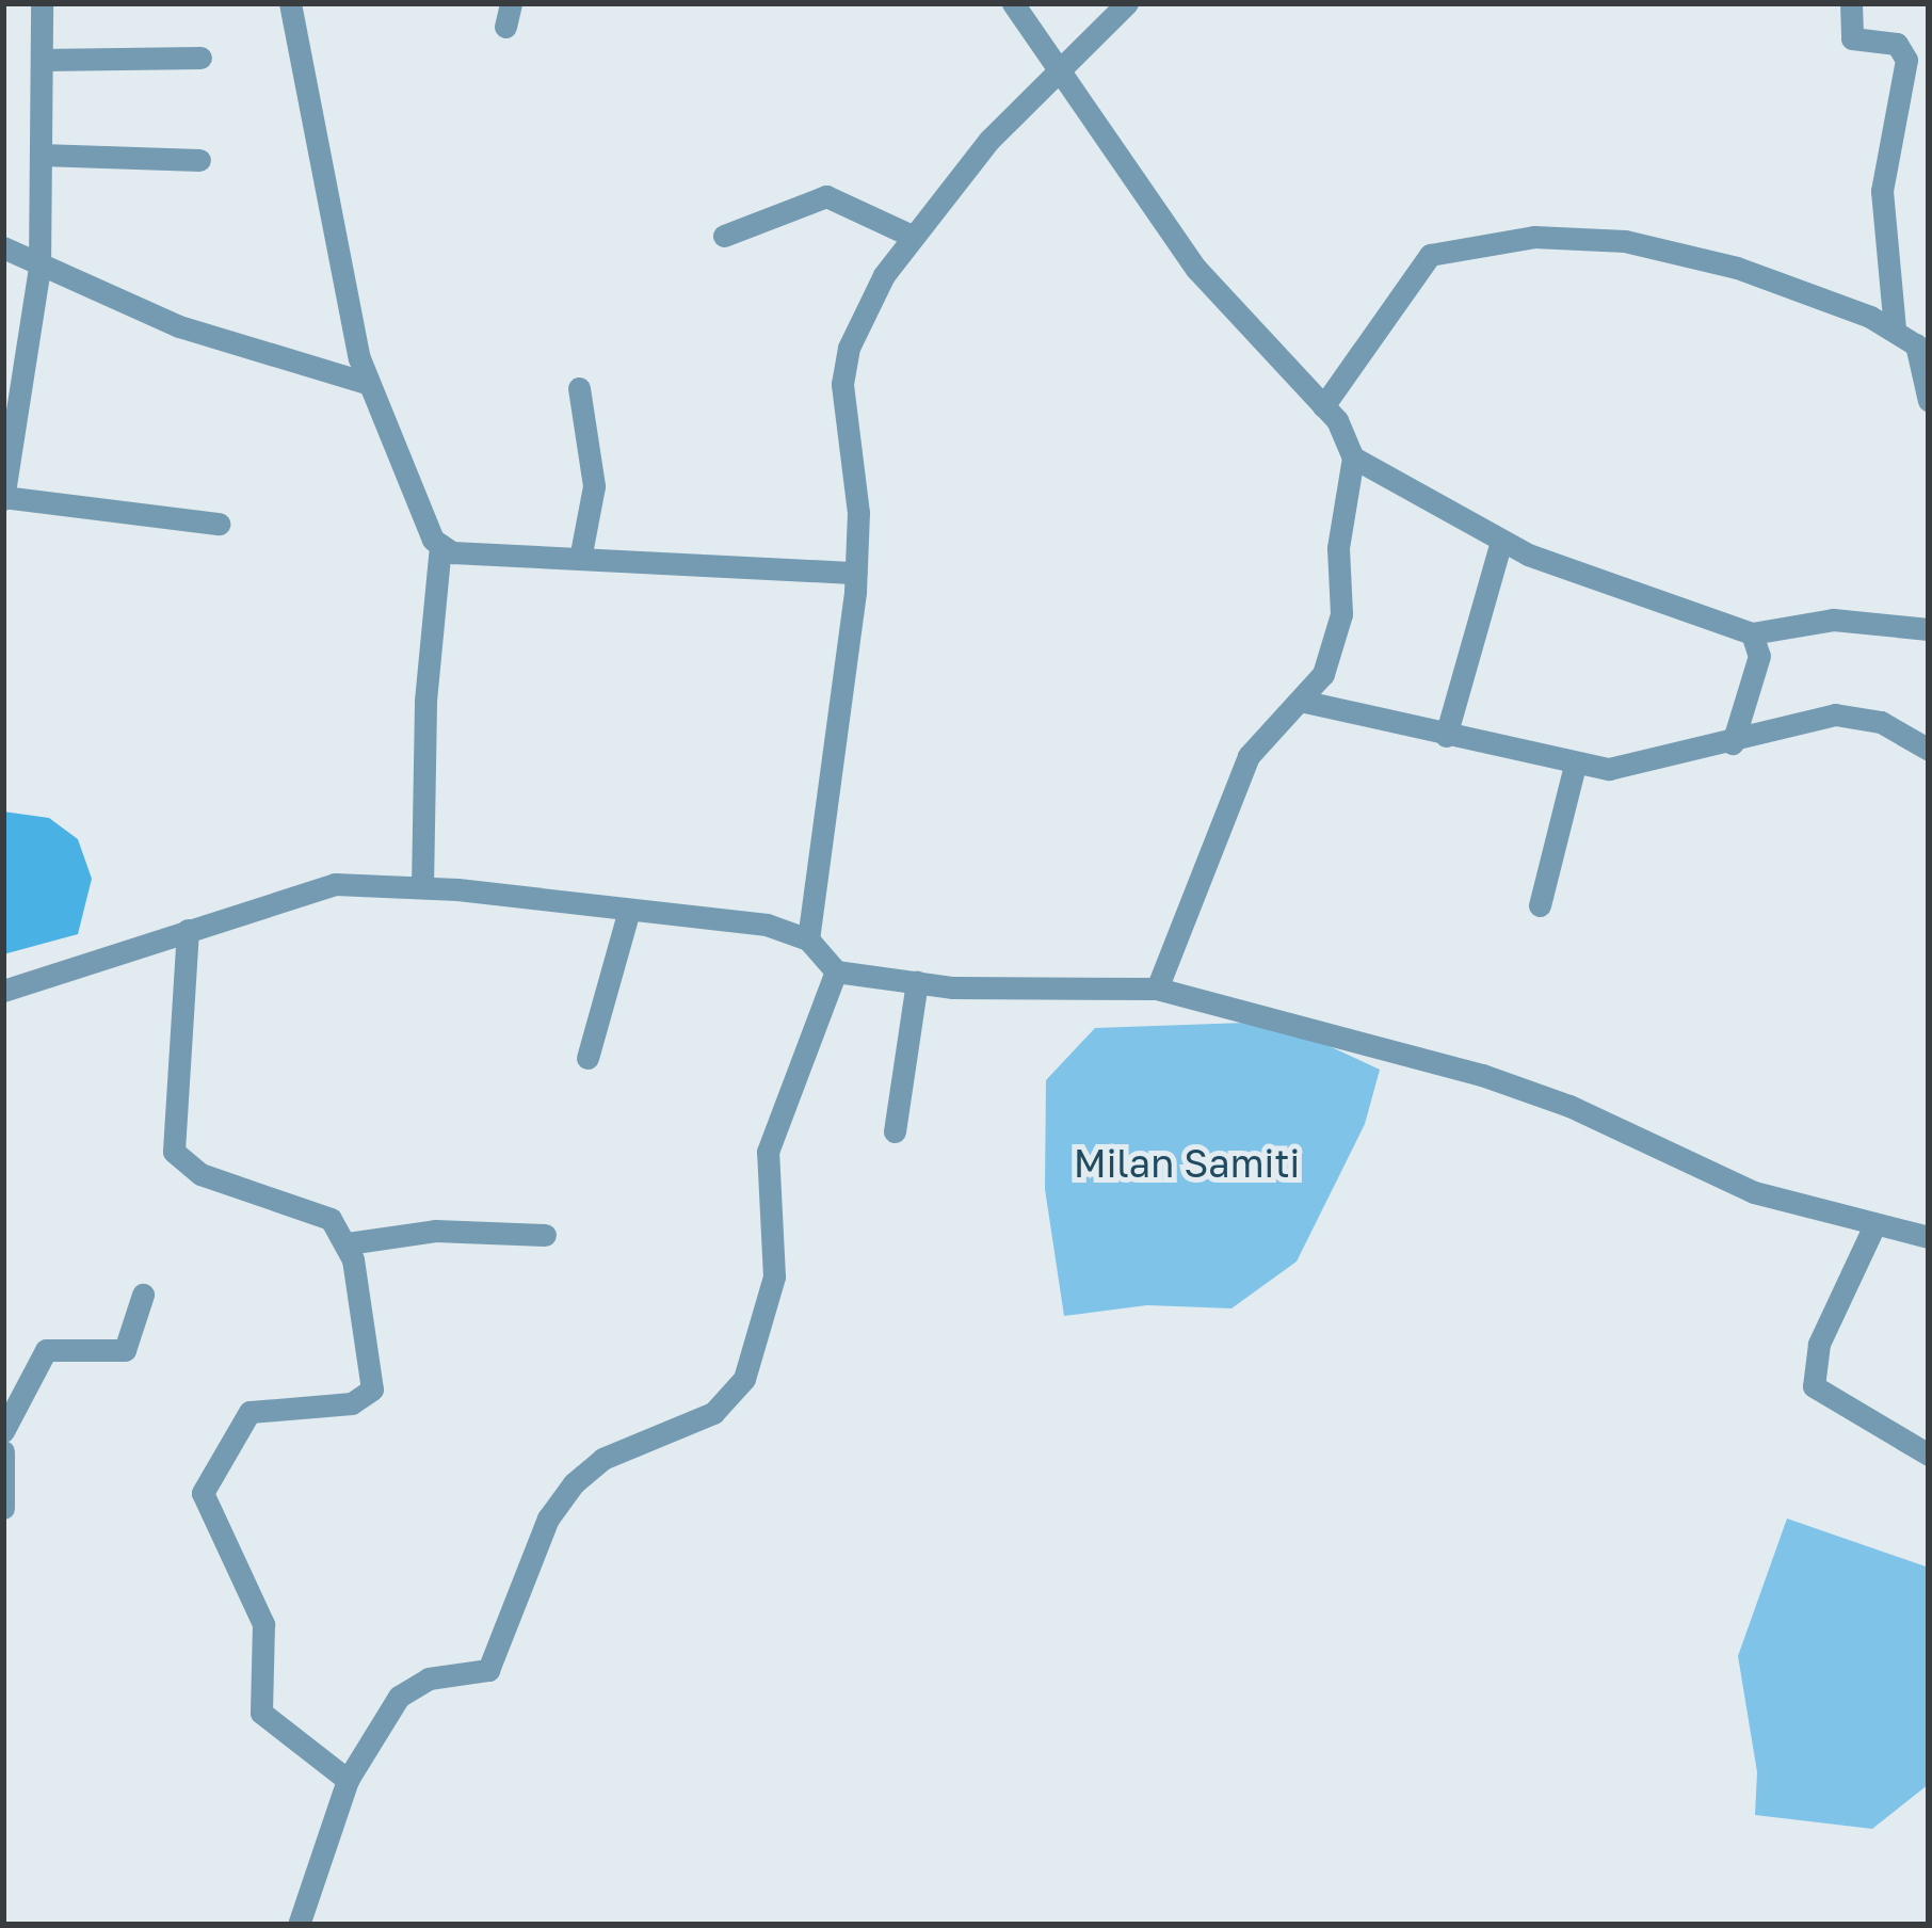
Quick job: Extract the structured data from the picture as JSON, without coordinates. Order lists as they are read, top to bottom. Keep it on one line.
{"parks":["Milan Samiti"]}
